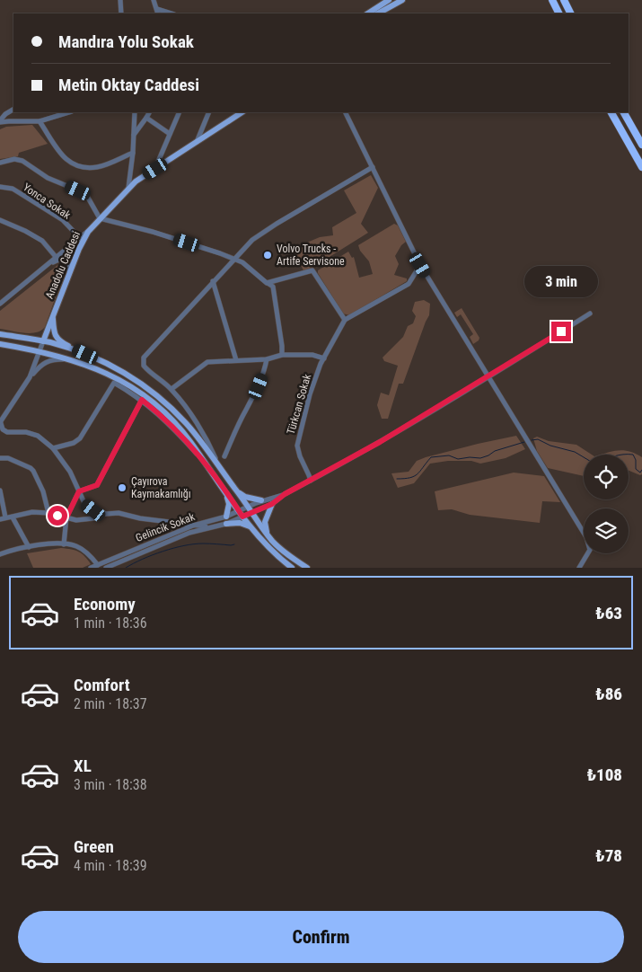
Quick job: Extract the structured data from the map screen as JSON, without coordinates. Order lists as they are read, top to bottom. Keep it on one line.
{"streets":{"main road":["Anadolu Caddesi"],"street":["Yonca Sokak","Türkcan Sokak","Gelincik Sokak"]},"places":["Volvo Trucks - Artife Servisone","Çayırova Kaymakamlığı"],"page":{"banner":["Mandıra Yolu Sokak","Metin Oktay Caddesi"],"bubble":"3 min","list":[{"name":"Economy","note":"1 min · 18:36","value":"₺63"},{"name":"Comfort","note":"2 min · 18:37","value":"₺86"},{"name":"XL","note":"3 min · 18:38","value":"₺108"},{"name":"Green","note":"4 min · 18:39","value":"₺78"}],"buttons":"Confirm"}}
